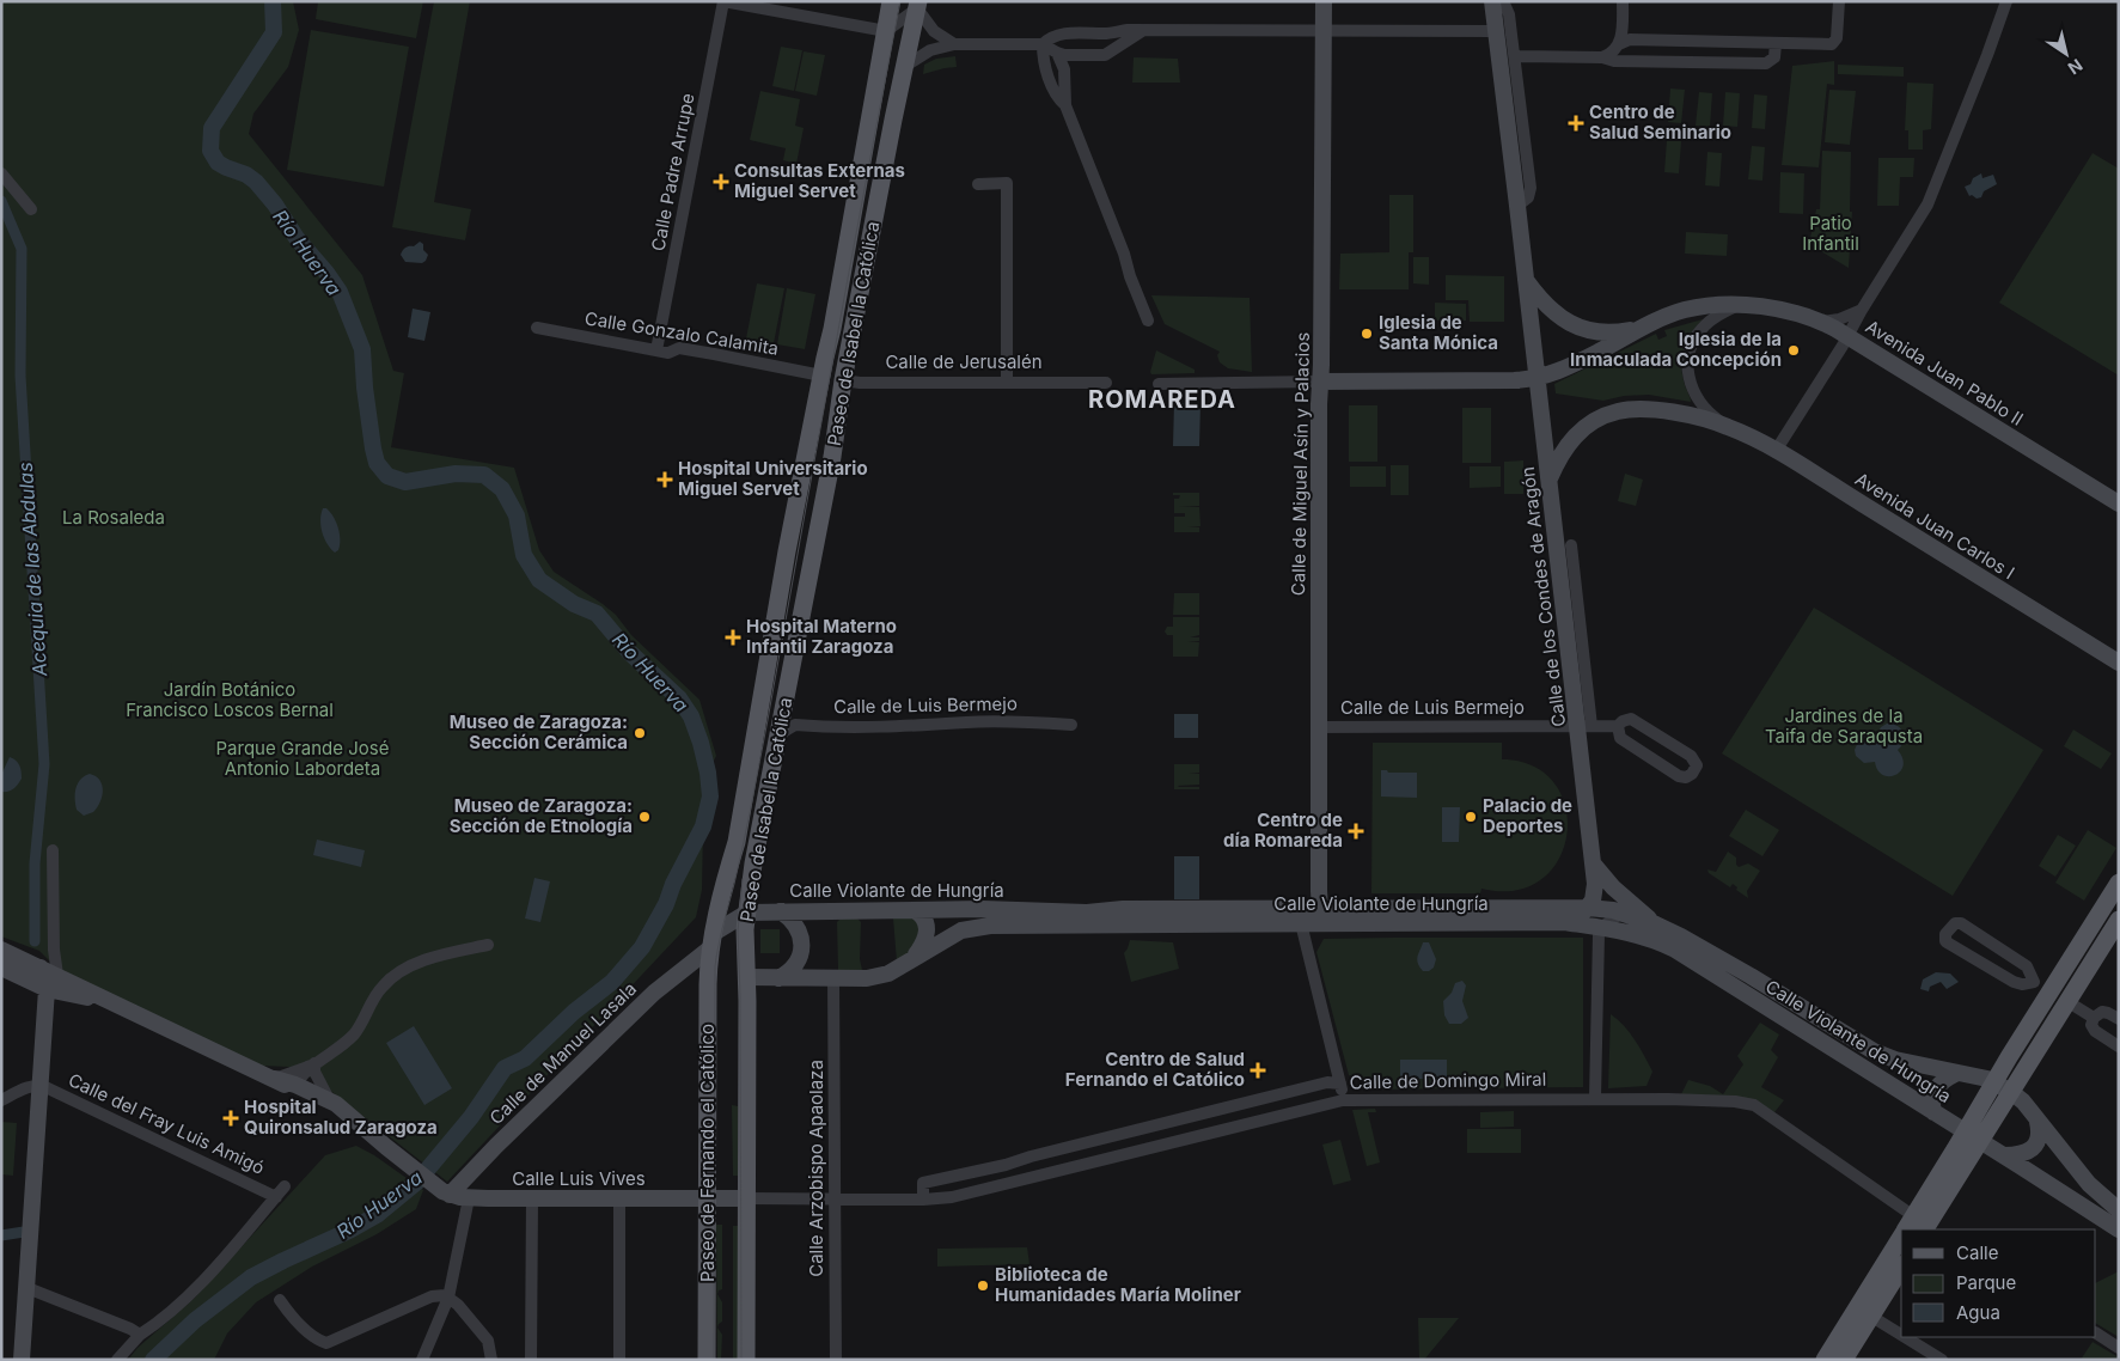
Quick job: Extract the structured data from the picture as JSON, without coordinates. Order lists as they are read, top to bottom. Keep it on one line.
{"streets":{"main road":["Paseo de Isabel la Católica","Calle de Jerusalén","Avenida Juan Pablo II","Calle de Miguel Asín y Palacios","Avenida Juan Carlos I","Calle de los Condes de Aragón","Calle Violante de Hungría","Calle de Manuel Lasala","Paseo de Fernando el Católico","Calle Luis Vives"],"street":["Calle Padre Arrupe","Calle Gonzalo Calamita","Calle de Luis Bermejo","Calle de Domingo Miral","Calle del Fray Luis Amigó","Calle Arzobispo Apaolaza"]},"crossings":[["Calle Padre Arrupe","Calle Gonzalo Calamita"],["Calle Gonzalo Calamita","Paseo de Isabel la Católica"],["Calle Gonzalo Calamita","Calle de Jerusalén"],["Paseo de Isabel la Católica","Calle de Jerusalén"],["Paseo de Isabel la Católica","Calle Violante de Hungría"],["Paseo de Isabel la Católica","Calle de Manuel Lasala"],["Paseo de Isabel la Católica","Paseo de Fernando el Católico"],["Avenida Juan Pablo II","Calle de Miguel Asín y Palacios"],["Avenida Juan Pablo II","Avenida Juan Carlos I"],["Avenida Juan Pablo II","Calle de los Condes de Aragón"],["Calle de Miguel Asín y Palacios","Calle de Luis Bermejo"],["Calle de Miguel Asín y Palacios","Calle Violante de Hungría"],["Avenida Juan Carlos I","Calle de los Condes de Aragón"],["Calle de los Condes de Aragón","Calle de Luis Bermejo"],["Calle de los Condes de Aragón","Calle Violante de Hungría"],["Calle Violante de Hungría","Calle de Manuel Lasala"],["Calle Violante de Hungría","Paseo de Fernando el Católico"],["Calle Violante de Hungría","Calle Arzobispo Apaolaza"],["Calle de Manuel Lasala","Paseo de Fernando el Católico"],["Calle de Manuel Lasala","Calle Luis Vives"],["Calle de Domingo Miral","Calle Arzobispo Apaolaza"],["Calle de Domingo Miral","Calle Luis Vives"],["Paseo de Fernando el Católico","Calle Luis Vives"]],"districts":["ROMAREDA"],"water":["Río Huerva","Acequia de las Abdulas"],"parks":["Patio Infantil","La Rosaleda","Jardín Botánico Francisco Loscos Bernal","Jardines de la Taifa de Saraqusta","Parque Grande José Antonio Labordeta"],"places":{"health":["Centro de Salud Seminario","Consultas Externas Miguel Servet","Hospital Universitario Miguel Servet","Hospital Materno Infantil Zaragoza","Centro de día Romareda","Centro de Salud Fernando el Católico","Hospital Quironsalud Zaragoza"],"other":["Iglesia de Santa Mónica","Iglesia de la Inmaculada Concepción","Museo de Zaragoza: Sección Cerámica","Museo de Zaragoza: Sección de Etnología","Palacio de Deportes","Biblioteca de Humanidades María Moliner"]},"legend":["Calle","Parque","Agua"],"north":"bottom right"}
